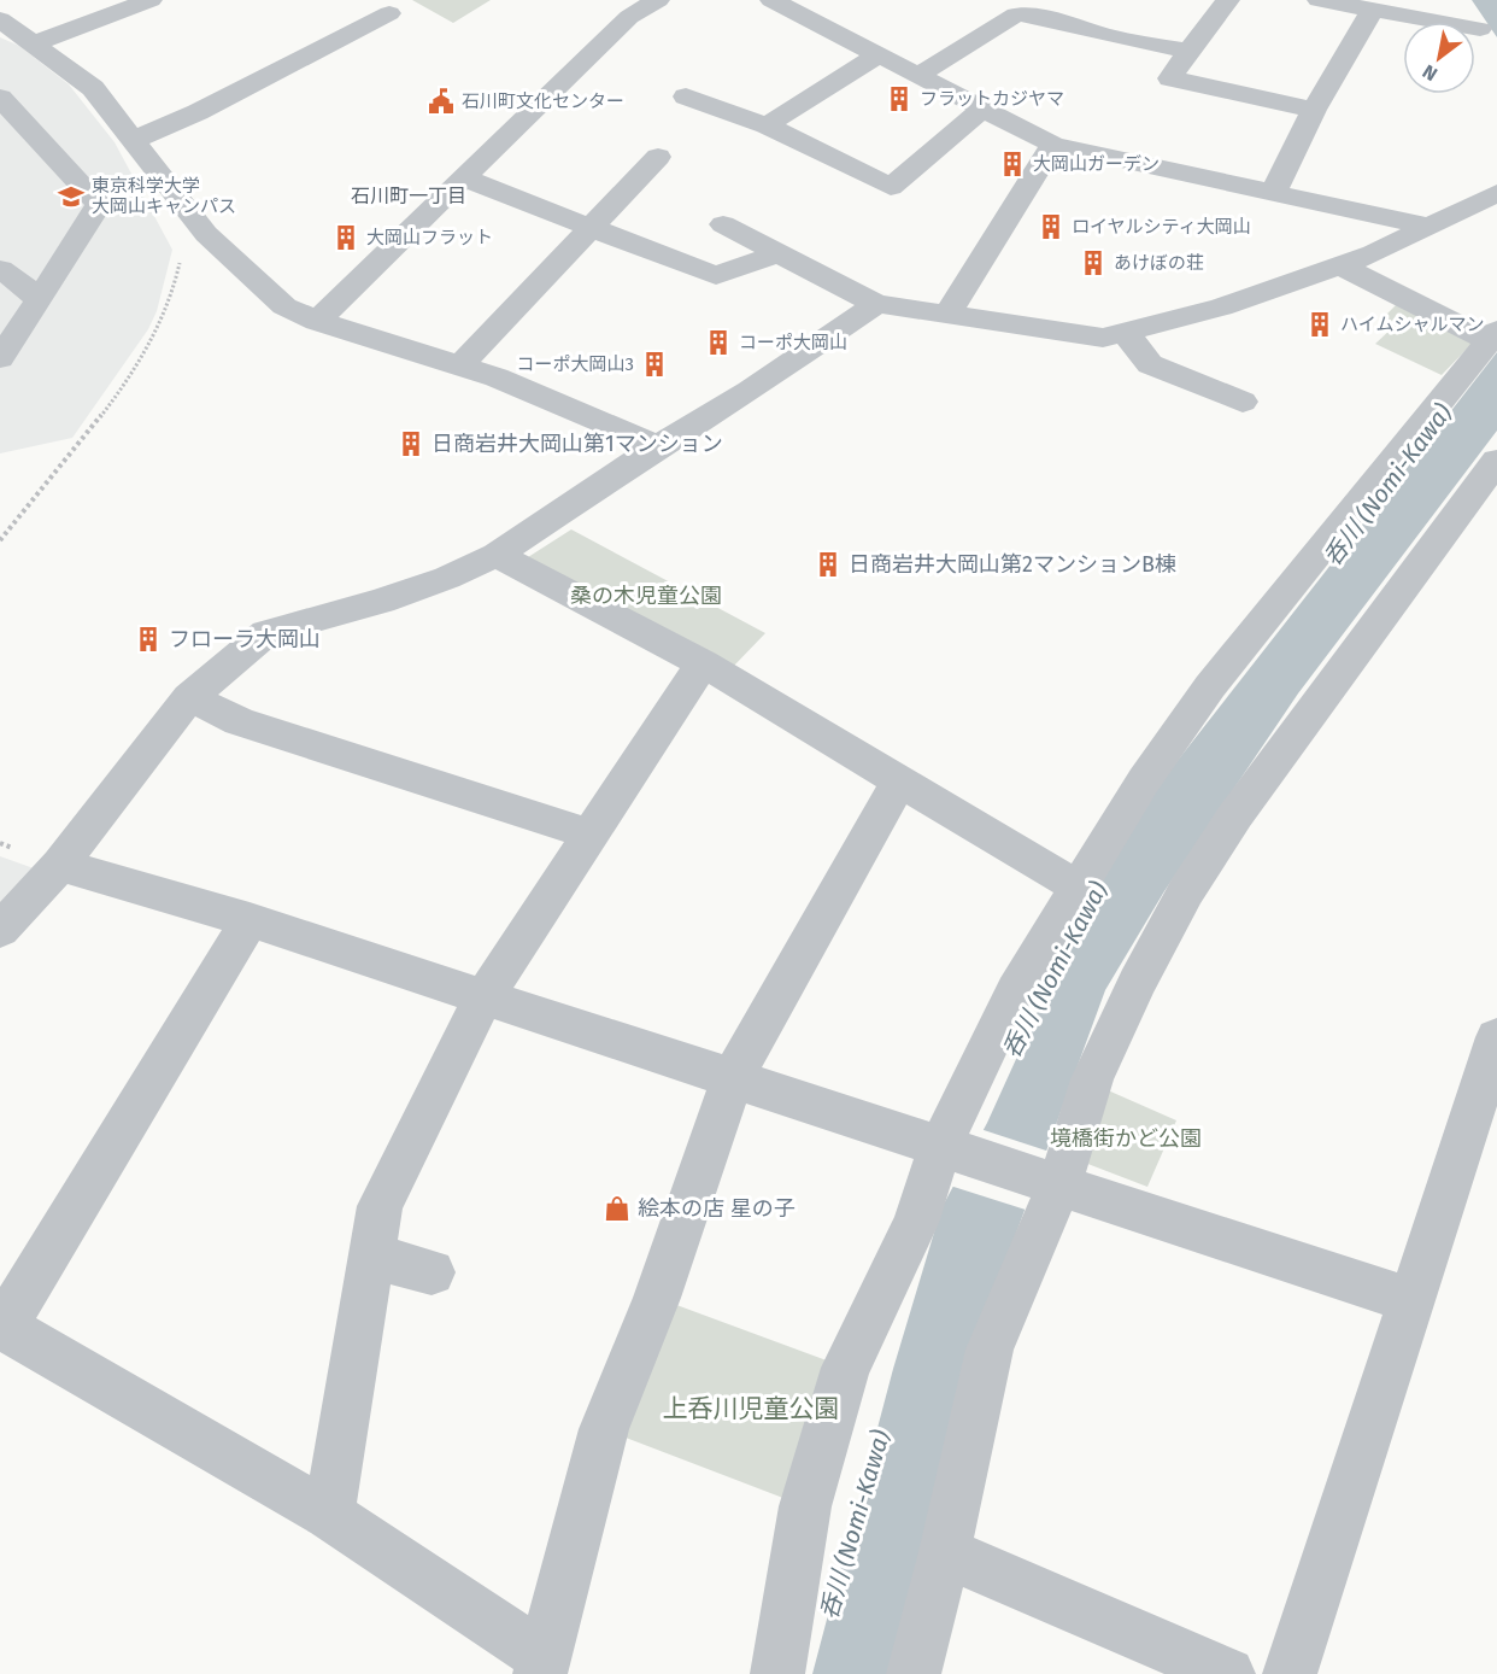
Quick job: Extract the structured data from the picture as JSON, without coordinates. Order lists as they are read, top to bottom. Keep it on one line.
{"districts":["石川町一丁目"],"water":["呑川 (Nomi-Kawa)"],"parks":["桑の木児童公園","境橋街かど公園","上呑川児童公園"],"places":{"building":["フラットカジヤマ","大岡山ガーデン","ロイヤルシティ大岡山","大岡山フラット","あけぼの荘","ハイムシャルマン","コーポ大岡山","コーポ大岡山3","日商岩井大岡山第1マンション","日商岩井大岡山第2マンションB棟","フローラ大岡山"],"public building":["石川町文化センター"],"school or university":["東京科学大学 大岡山キャンパス"],"shop":["絵本の店 星の子"]},"north":"bottom left"}
